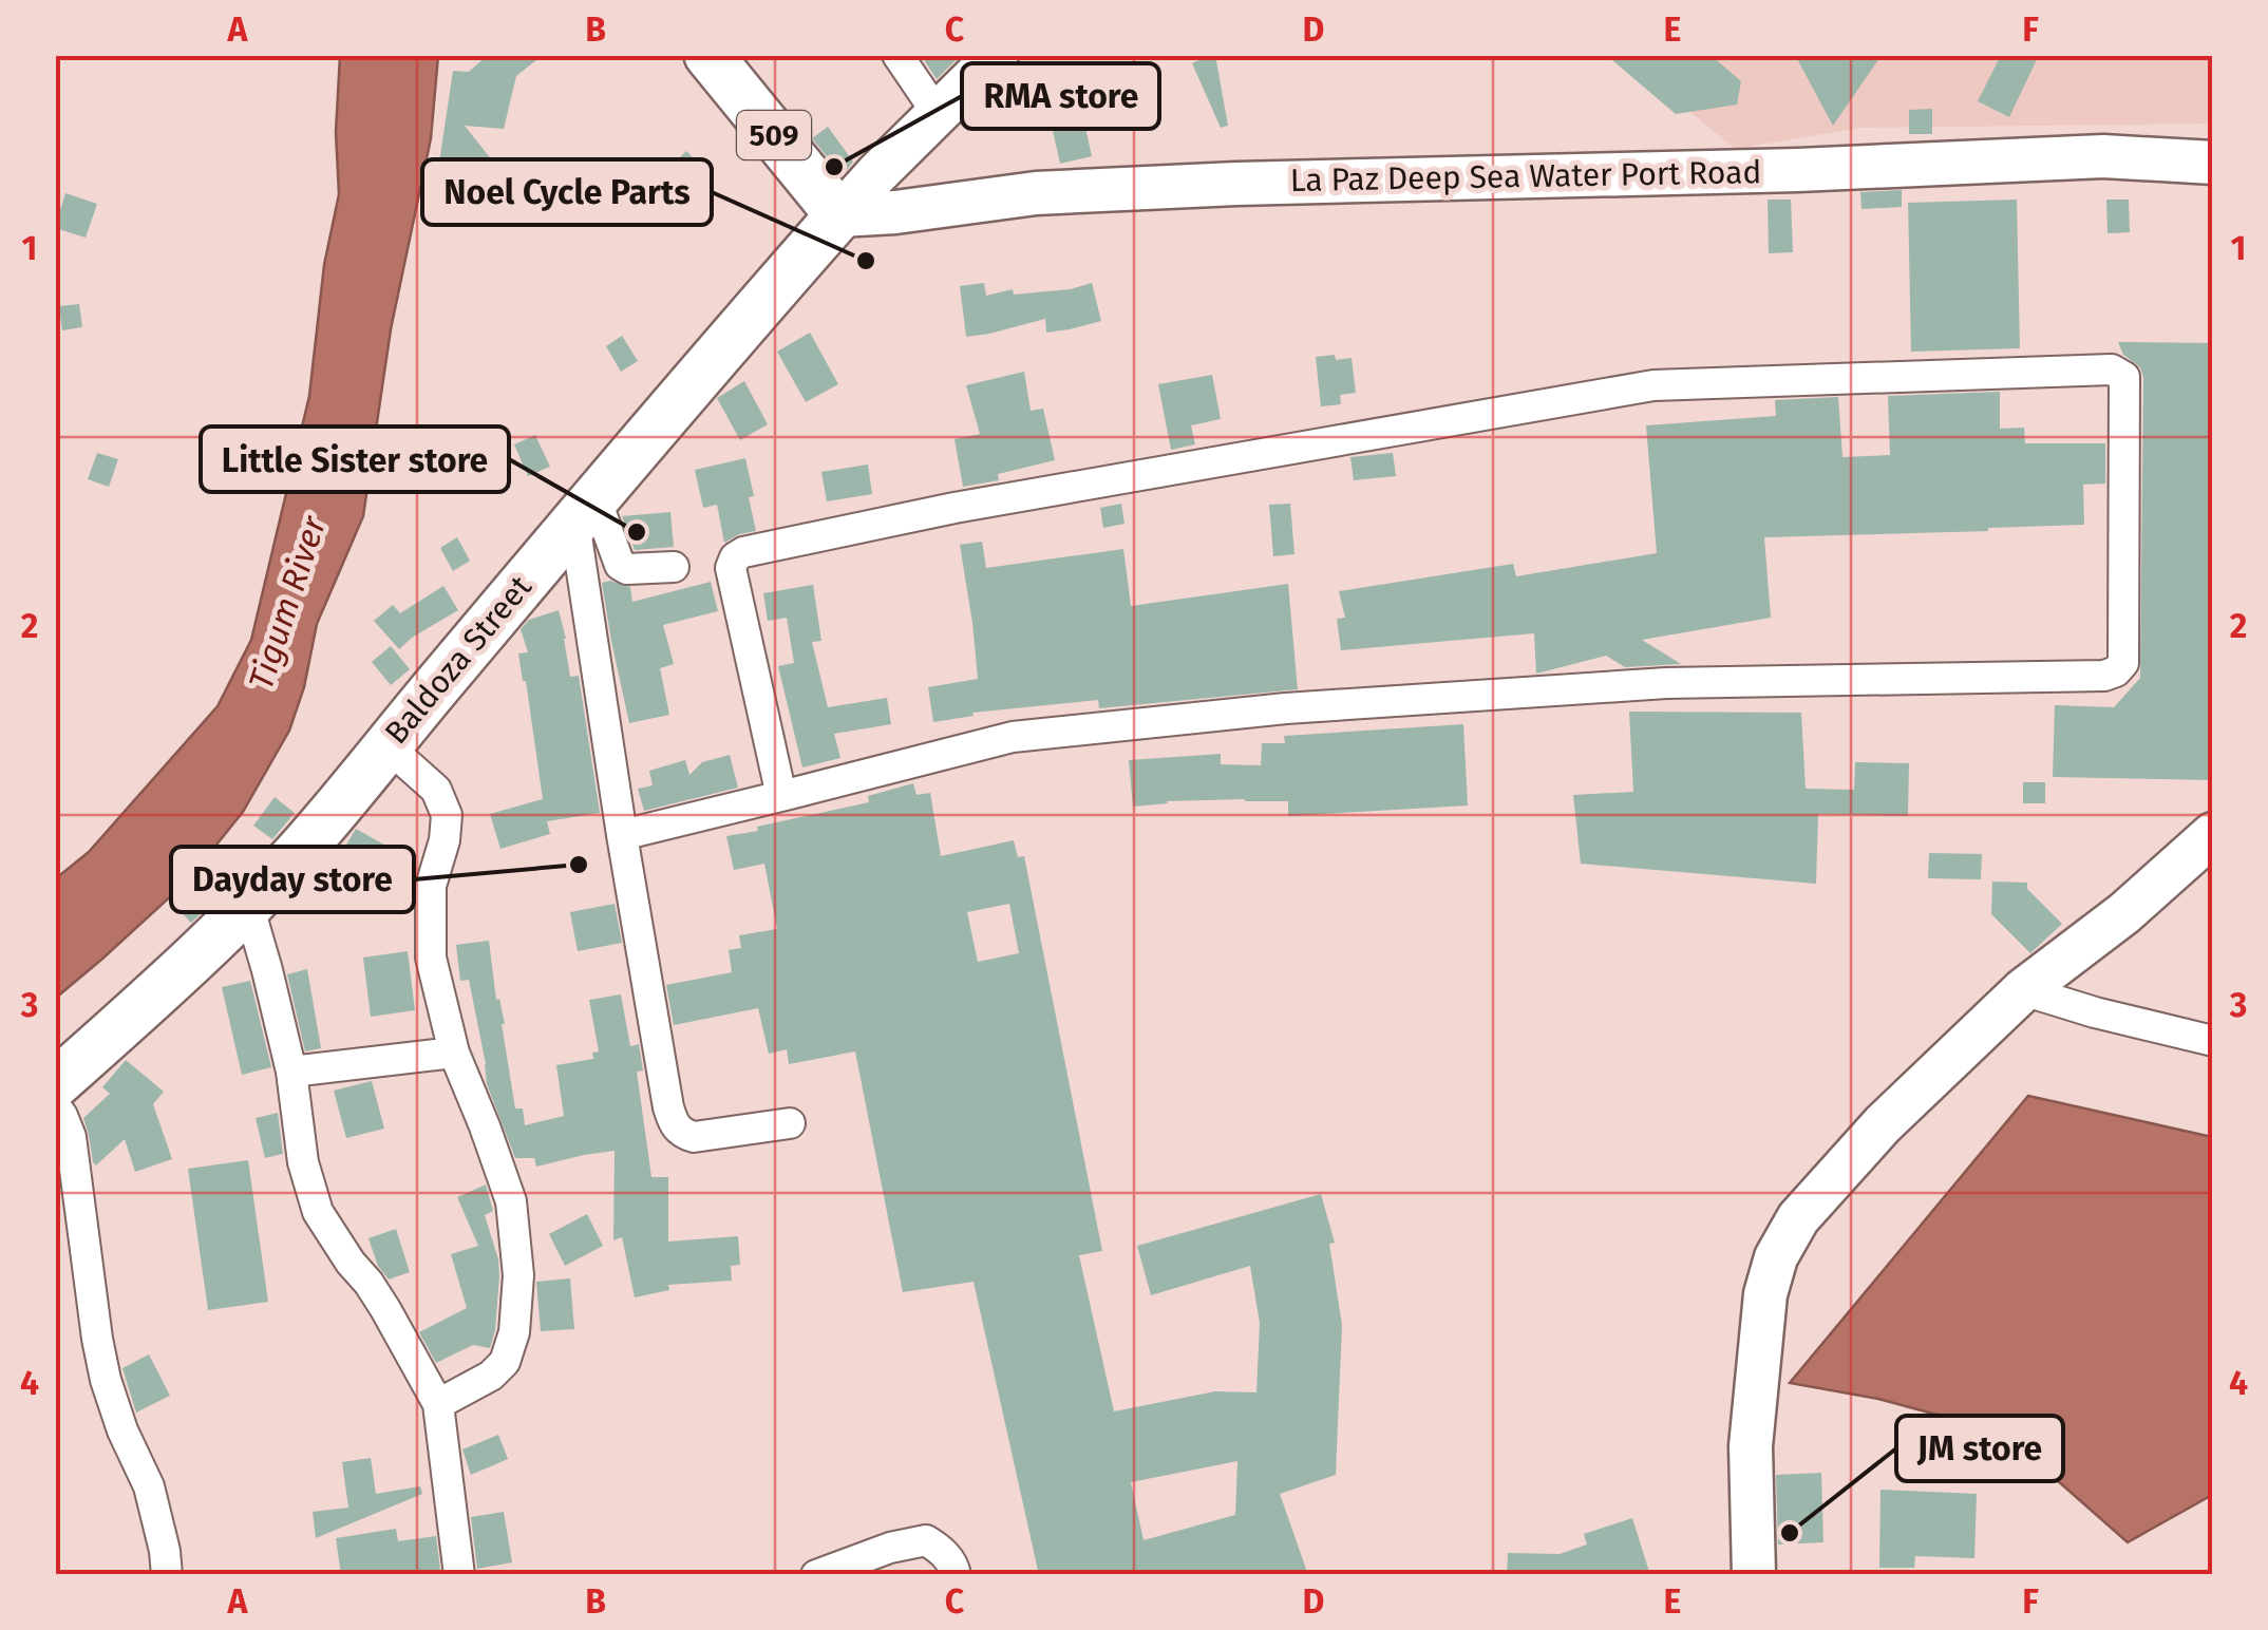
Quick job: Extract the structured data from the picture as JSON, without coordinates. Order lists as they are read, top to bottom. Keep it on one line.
{"streets":{"main road":["509","La Paz Deep Sea Water Port Road","Baldoza Street"]},"crossings":[["509","La Paz Deep Sea Water Port Road"],["509","Baldoza Street"],["La Paz Deep Sea Water Port Road","Baldoza Street"]],"water":["Tigum River"],"places":["RMA store","Noel Cycle Parts","Little Sister store","Dayday store","JM store"],"grid":{"columns":["A","B","C","D","E","F"],"rows":["1","2","3","4"]}}
